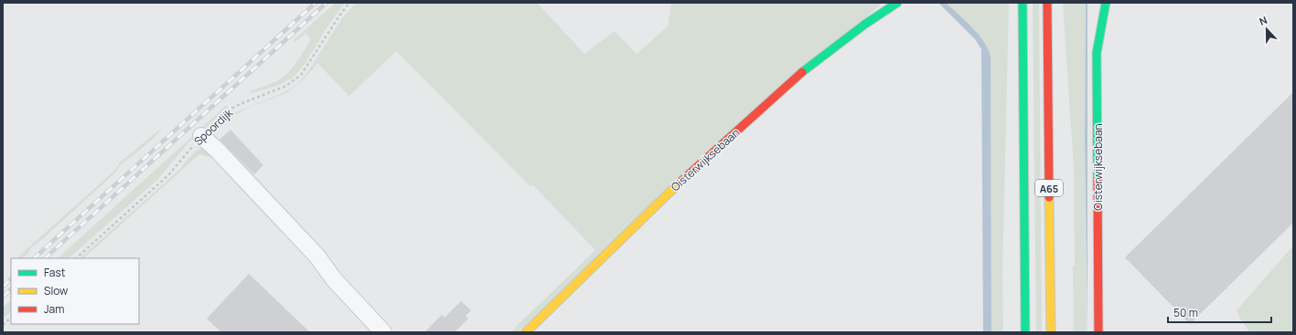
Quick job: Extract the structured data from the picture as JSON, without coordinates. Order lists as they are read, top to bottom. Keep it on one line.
{"streets":{"main road":["Oisterwijksebaan","A65"],"path":["Spoordijk"]},"legend":["Fast","Slow","Jam"],"scale_bar":"50 m","north":"top"}
